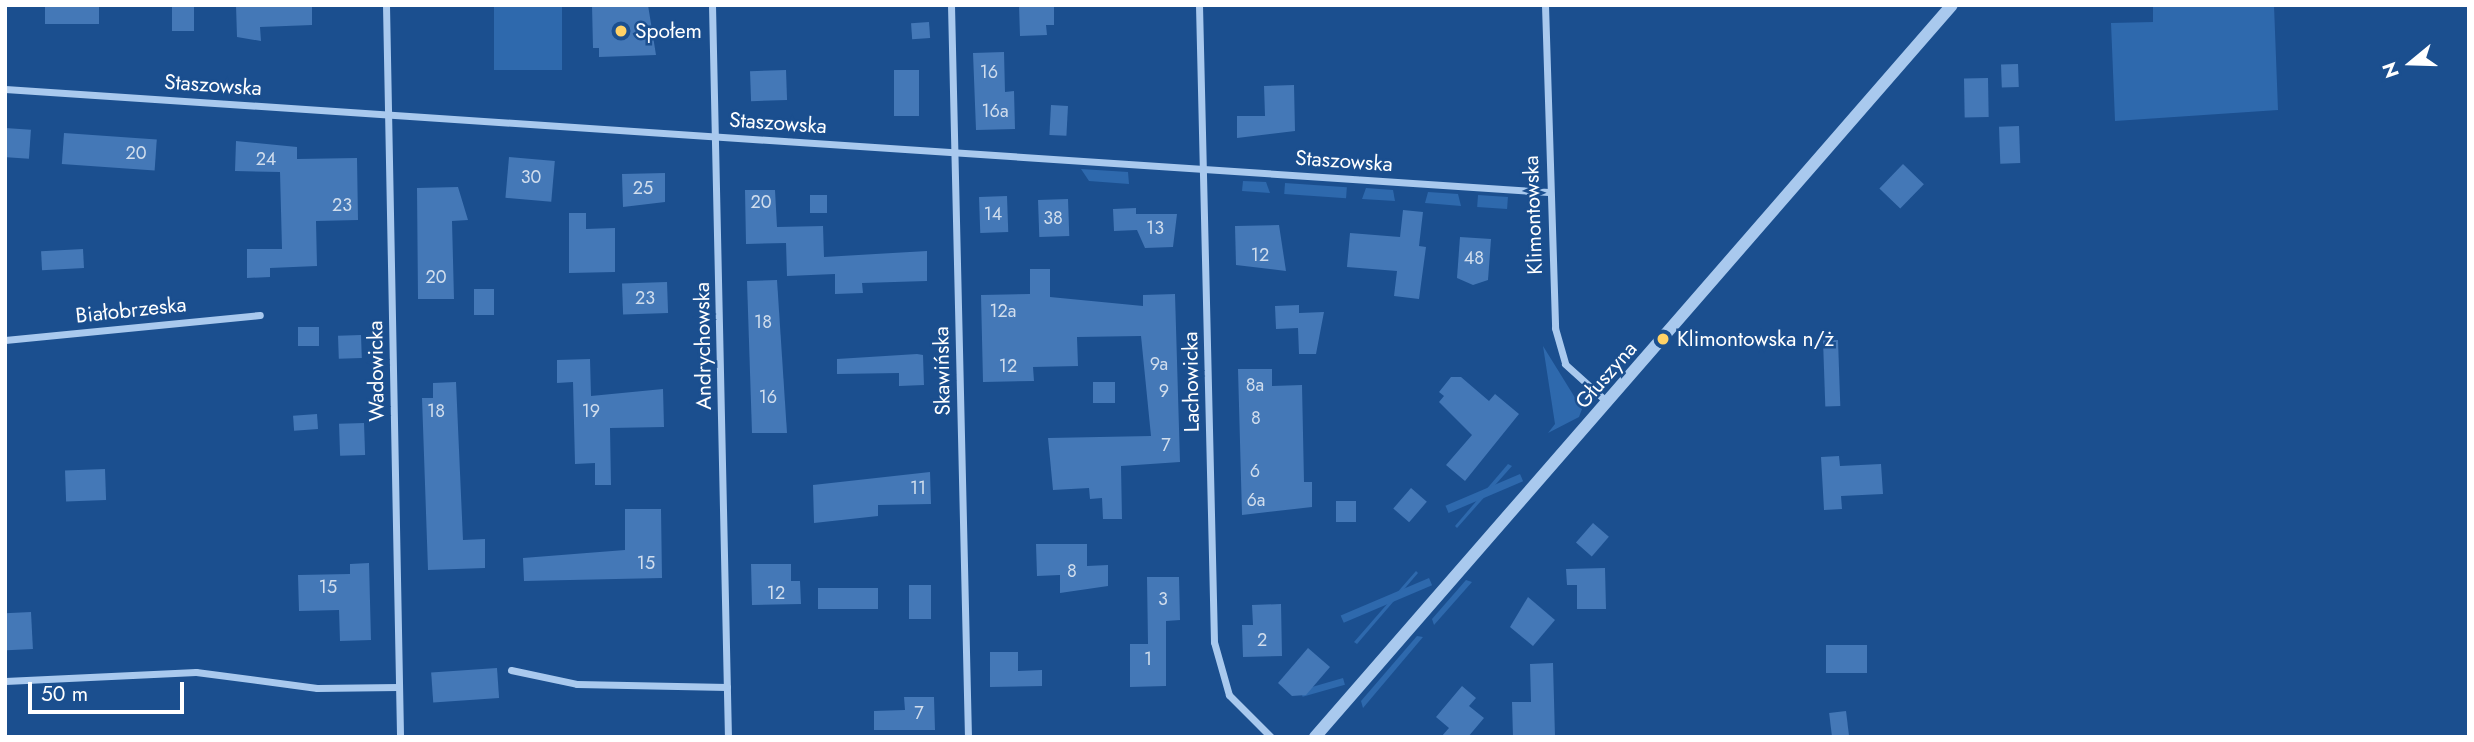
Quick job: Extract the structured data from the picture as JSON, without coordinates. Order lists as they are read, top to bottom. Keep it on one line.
{"streets":{"street":["Staszowska","Klimontowska","Białobrzeska","Andrychowska","Wadowicka","Skawińska","Głuszyna","Lachowicka"]},"crossings":[["Staszowska","Klimontowska"],["Staszowska","Andrychowska"],["Staszowska","Wadowicka"],["Staszowska","Skawińska"],["Staszowska","Lachowicka"],["Klimontowska","Głuszyna"]],"places":["Społem","Klimontowska n/ż"],"house_numbers":["16","16a","20","24","30","25","20","23","14","38","13","12","48","20","23","12a","18","9a","12","8a","9","16","18","19","8","7","6","11","6a","15","8","15","12","3","2","1","7"],"scale_bar":"50 m","north":"left"}
